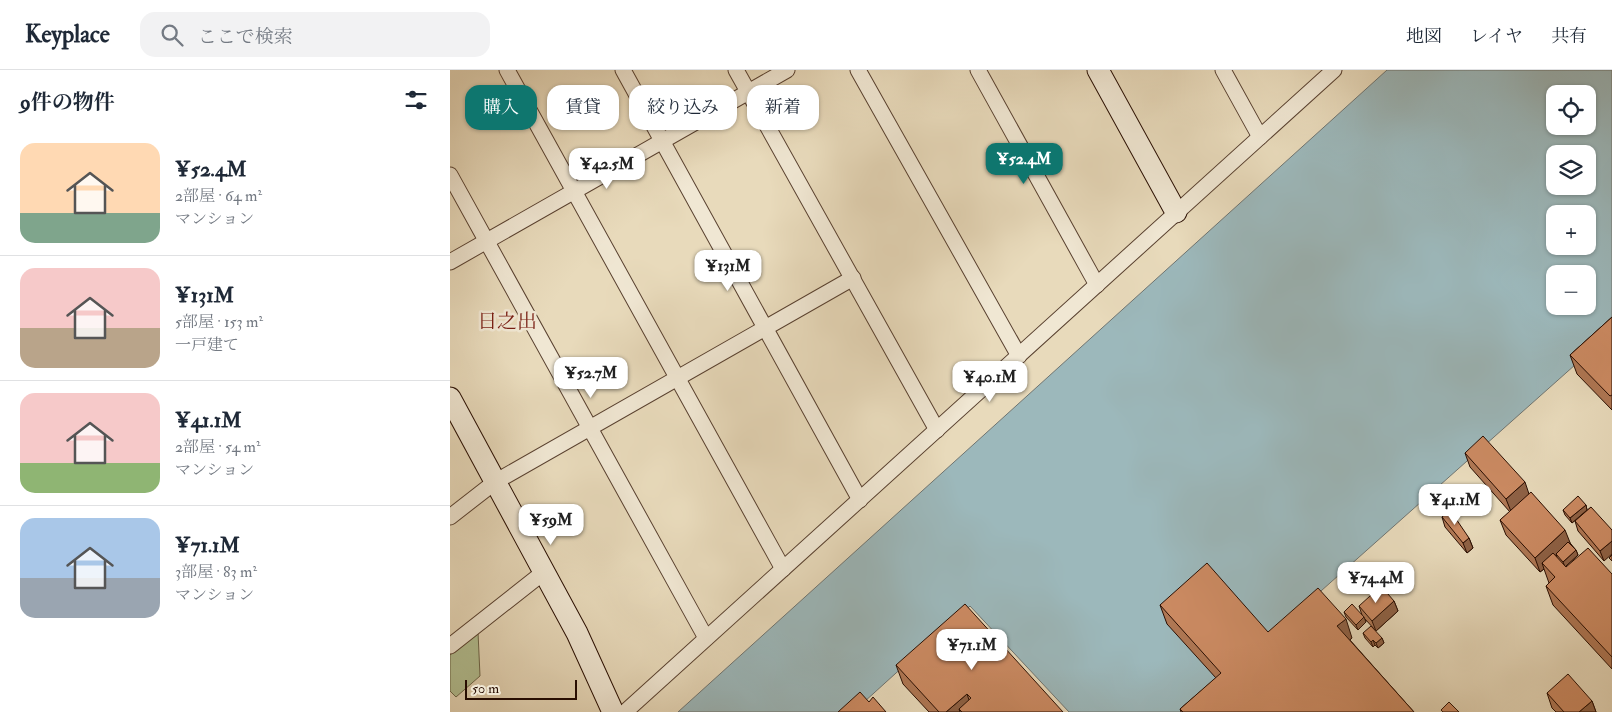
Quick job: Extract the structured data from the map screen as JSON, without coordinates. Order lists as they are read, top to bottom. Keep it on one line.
{"districts":["日之出"],"scale_bar":"50 m","page":{"header":"Keyplace","search":"ここで検索","nav":["地図","レイヤ","共有"],"heading":"9件の物件","map_buttons":["+","−"],"chip":["購入","賃貸","絞り込み","新着"],"list":[{"name":"¥52.4M","note":"2部屋 · 64 m² · マンション"},{"name":"¥131M","note":"5部屋 · 153 m² · 一戸建て"},{"name":"¥41.1M","note":"2部屋 · 54 m² · マンション"},{"name":"¥71.1M","note":"3部屋 · 83 m² · マンション"}],"price":["¥52.4M","¥42.5M","¥131M","¥52.7M","¥40.1M","¥41.1M","¥59M","¥74.4M","¥71.1M"],"scale":"50 m"}}
